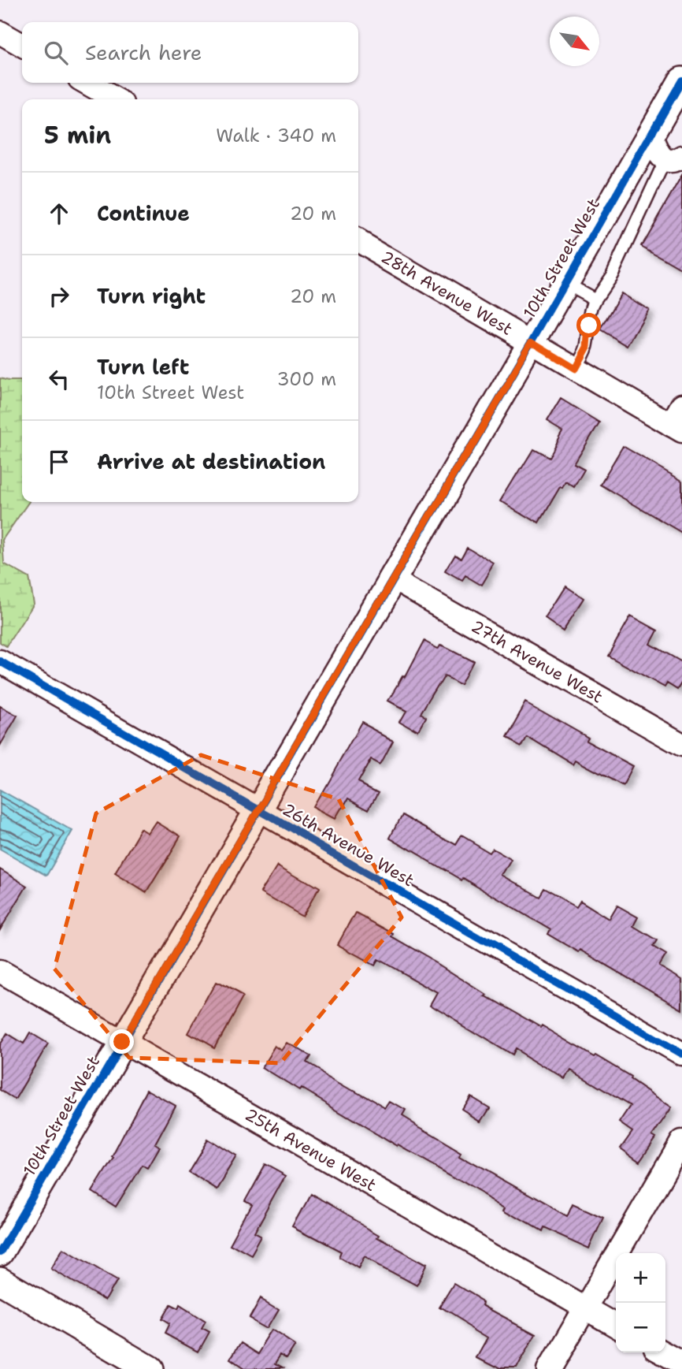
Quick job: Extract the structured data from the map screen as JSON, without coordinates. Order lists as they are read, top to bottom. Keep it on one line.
{"streets":{"street":["10th Street West","28th Avenue West","27th Avenue West","26th Avenue West","25th Avenue West"]},"crossings":[["10th Street West","28th Avenue West"],["10th Street West","27th Avenue West"],["10th Street West","26th Avenue West"],["10th Street West","25th Avenue West"]],"north":"bottom right","page":{"search":"Search here","heading":["5 min","Walk · 340 m"],"list":[["Continue","20 m"],["Turn right","20 m"],["Turn left","10th Street West","300 m"],"Arrive at destination"],"map_buttons":["+","−"]}}
